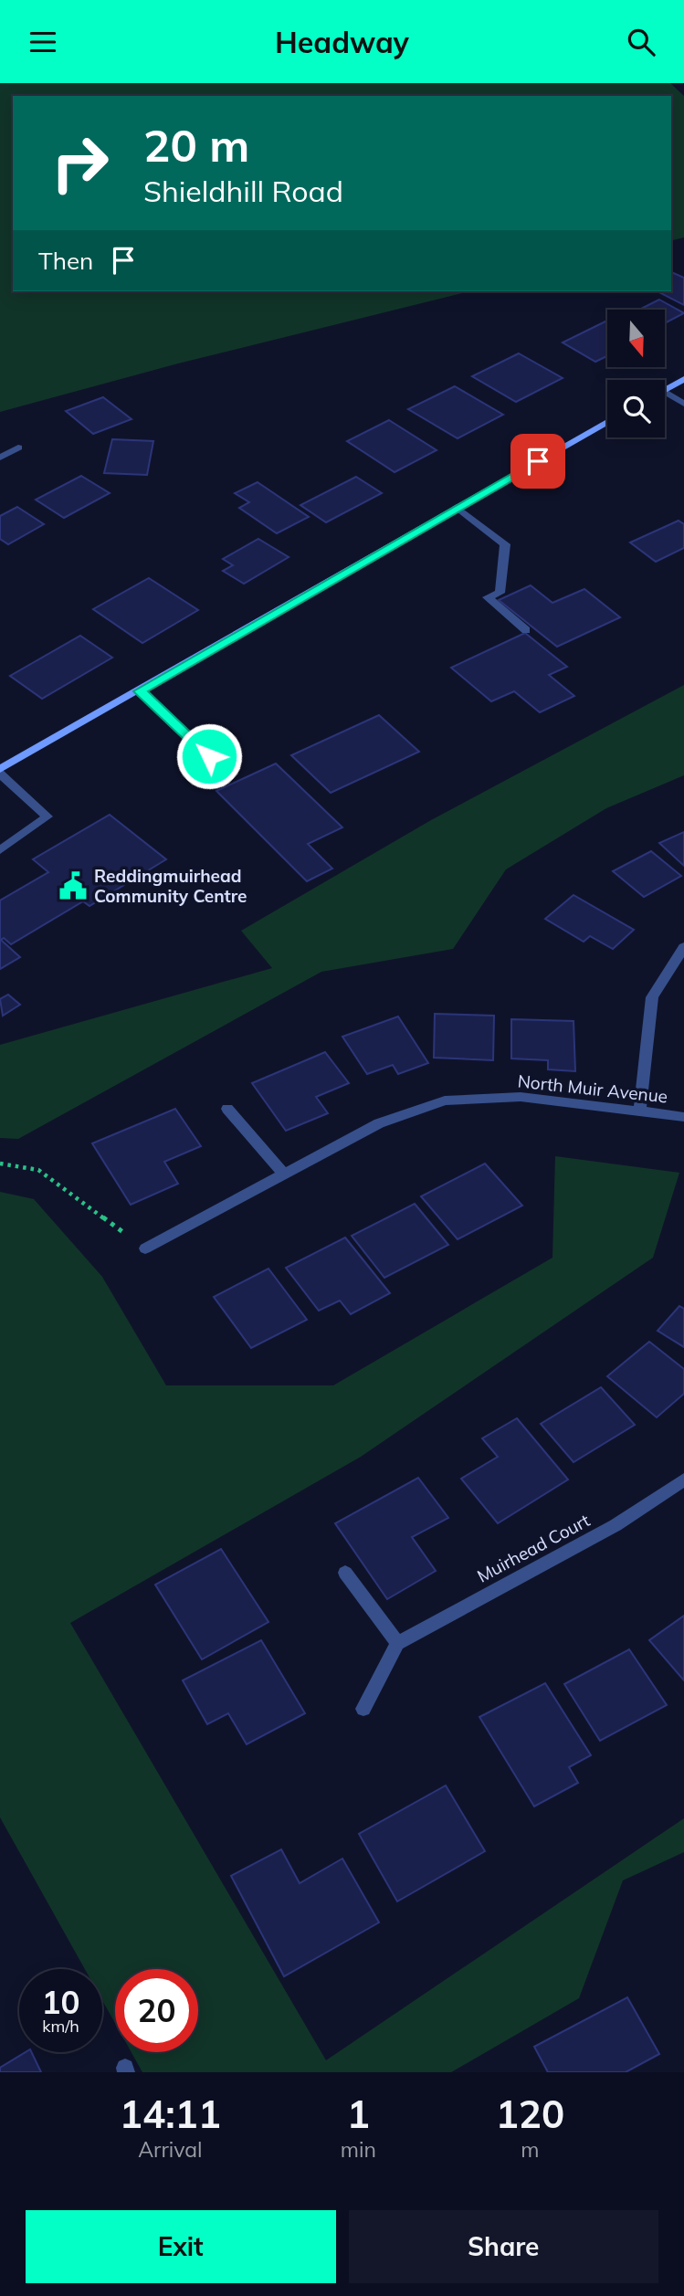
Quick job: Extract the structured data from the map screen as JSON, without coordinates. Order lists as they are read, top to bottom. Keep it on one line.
{"streets":{"street":["North Muir Avenue","Muirhead Court"]},"places":{"public building":["Reddingmuirhead Community Centre"]},"north":"bottom","page":{"header":"Headway","turn":["20 m","Shieldhill Road"],"then":"Then","speed":"10 km/h","limit":"20","eta":["14:11","Arrival","1","min","120","m"],"buttons":["Exit","Share"]}}
